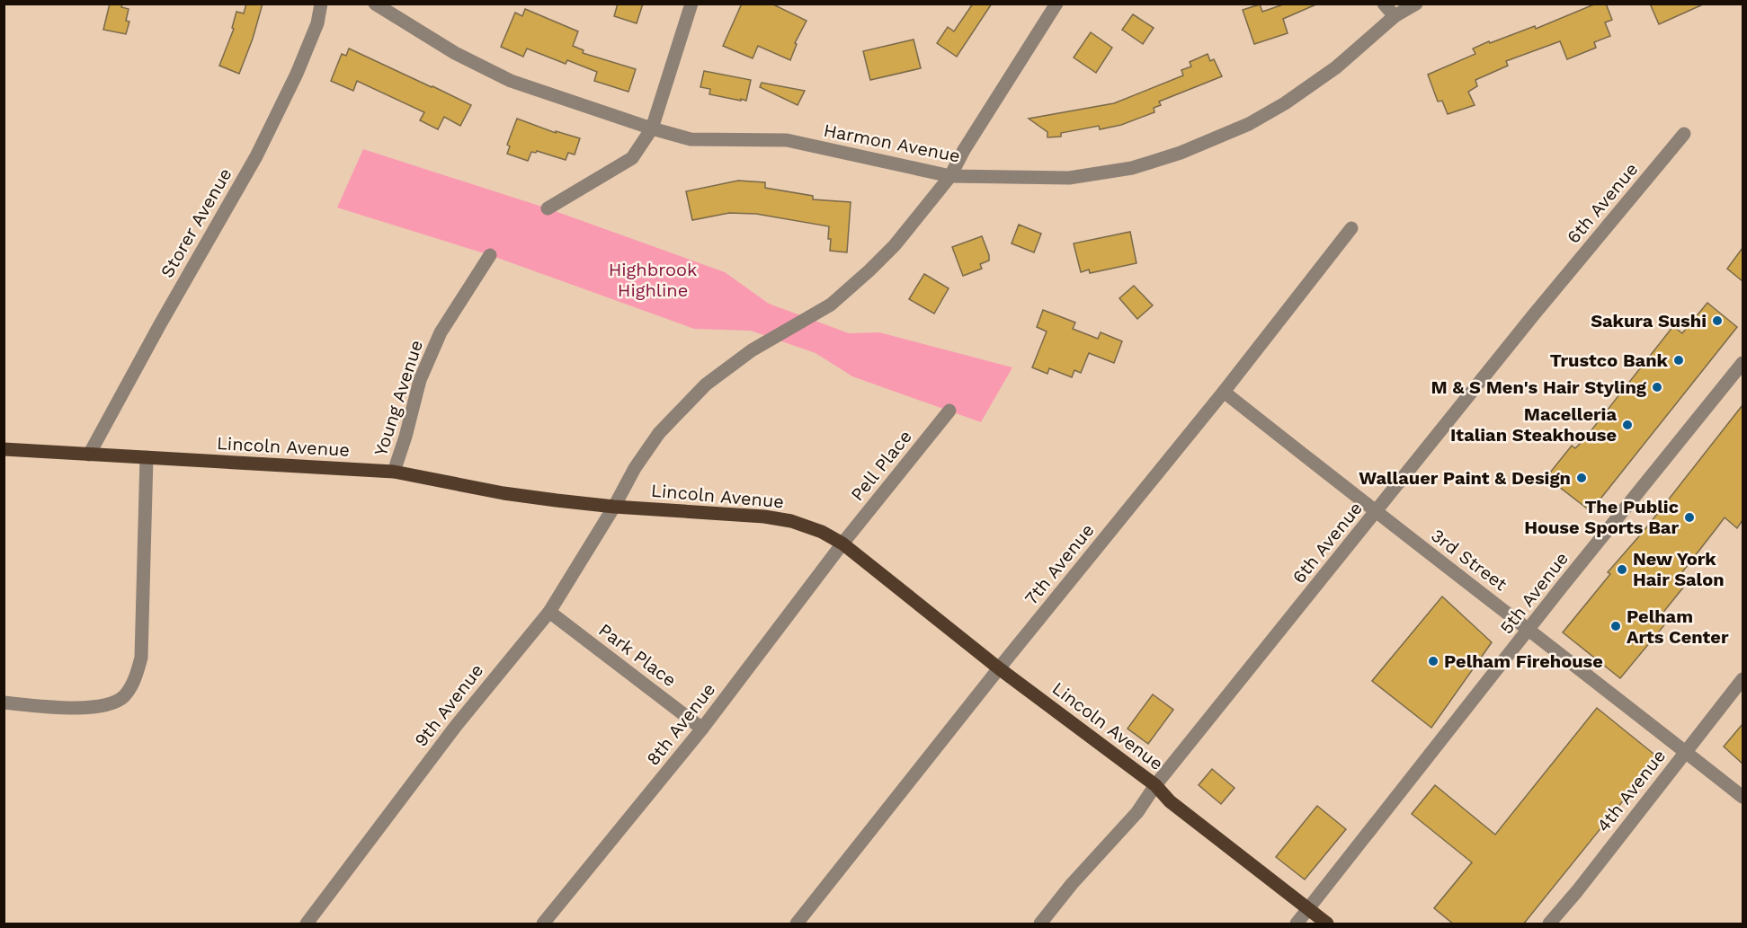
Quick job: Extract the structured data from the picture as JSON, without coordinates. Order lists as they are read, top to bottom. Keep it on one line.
{"streets":{"main road":["Lincoln Avenue"],"street":["Harmon Avenue","6th Avenue","Storer Avenue","Young Avenue","Pell Place","3rd Street","7th Avenue","5th Avenue","Park Place","9th Avenue","8th Avenue","4th Avenue"]},"crossings":[["Harmon Avenue","9th Avenue"],["6th Avenue","Lincoln Avenue"],["6th Avenue","3rd Street"],["Storer Avenue","Lincoln Avenue"],["Young Avenue","Lincoln Avenue"],["Lincoln Avenue","Pell Place"],["Lincoln Avenue","7th Avenue"],["Lincoln Avenue","5th Avenue"],["Lincoln Avenue","9th Avenue"],["Lincoln Avenue","8th Avenue"],["Pell Place","8th Avenue"],["3rd Street","7th Avenue"],["3rd Street","5th Avenue"],["3rd Street","4th Avenue"],["Park Place","9th Avenue"],["Park Place","8th Avenue"]],"parks":["Highbrook Highline"],"places":["Sakura Sushi","Trustco Bank","M & S Men's Hair Styling","Macelleria Italian Steakhouse","Wallauer Paint & Design","The Public House Sports Bar","New York Hair Salon","Pelham Arts Center","Pelham Firehouse"]}
